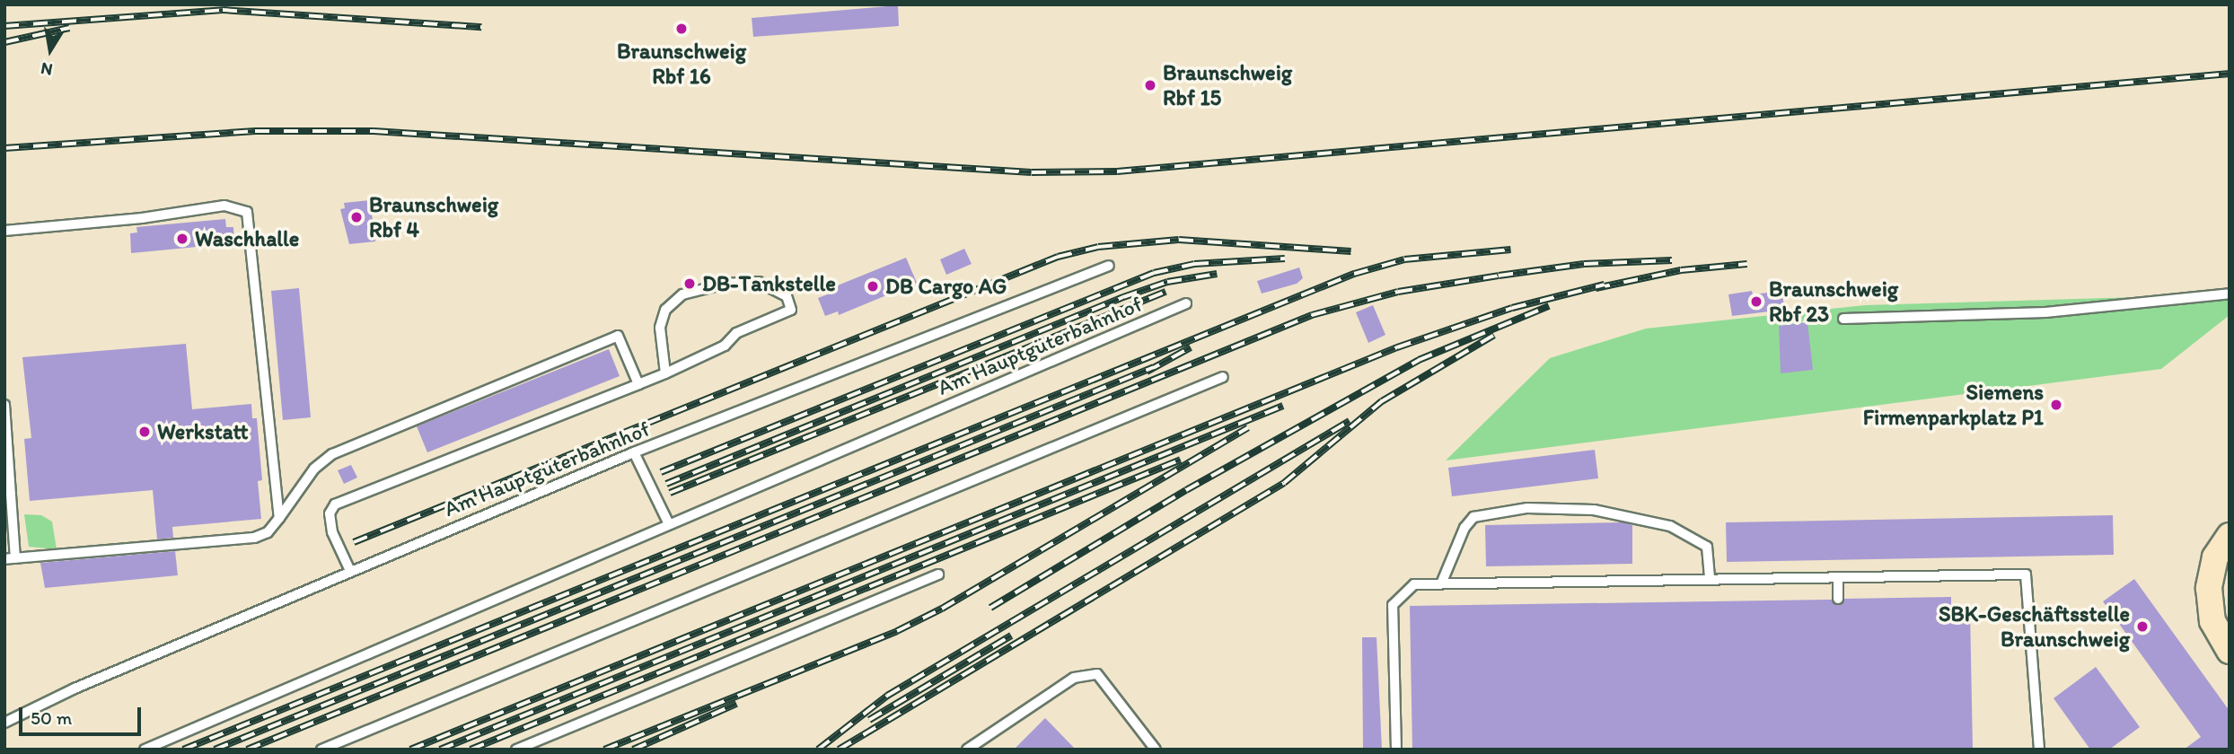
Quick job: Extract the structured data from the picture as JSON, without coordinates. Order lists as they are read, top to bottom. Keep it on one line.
{"streets":{"lane":["Am Hauptgüterbahnhof"]},"places":["Braunschweig Rbf 16","Braunschweig Rbf 15","Braunschweig Rbf 4","Waschhalle","DB-Tankstelle","DB Cargo AG","Braunschweig Rbf 23","Siemens Firmenparkplatz P1","Werkstatt","SBK-Geschäftsstelle Braunschweig"],"scale_bar":"50 m","north":"bottom"}
